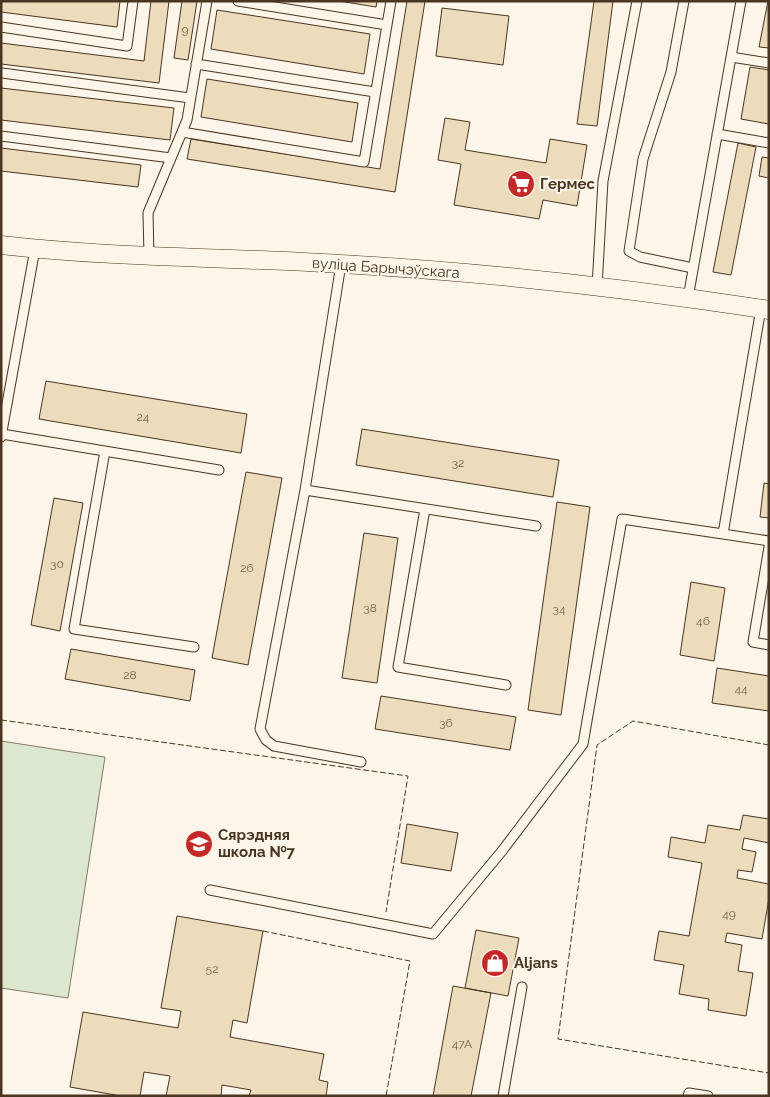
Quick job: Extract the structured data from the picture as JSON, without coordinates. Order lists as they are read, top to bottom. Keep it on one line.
{"streets":{"street":["вуліца Барычэўскага"]},"places":{"supermarket":["Гермес"],"school or university":["Сярэдняя школа №7"],"shop":["Aljans"]},"house_numbers":["9","24","32","30","26","38","34","46","28","44","36","49","52","47А"]}
